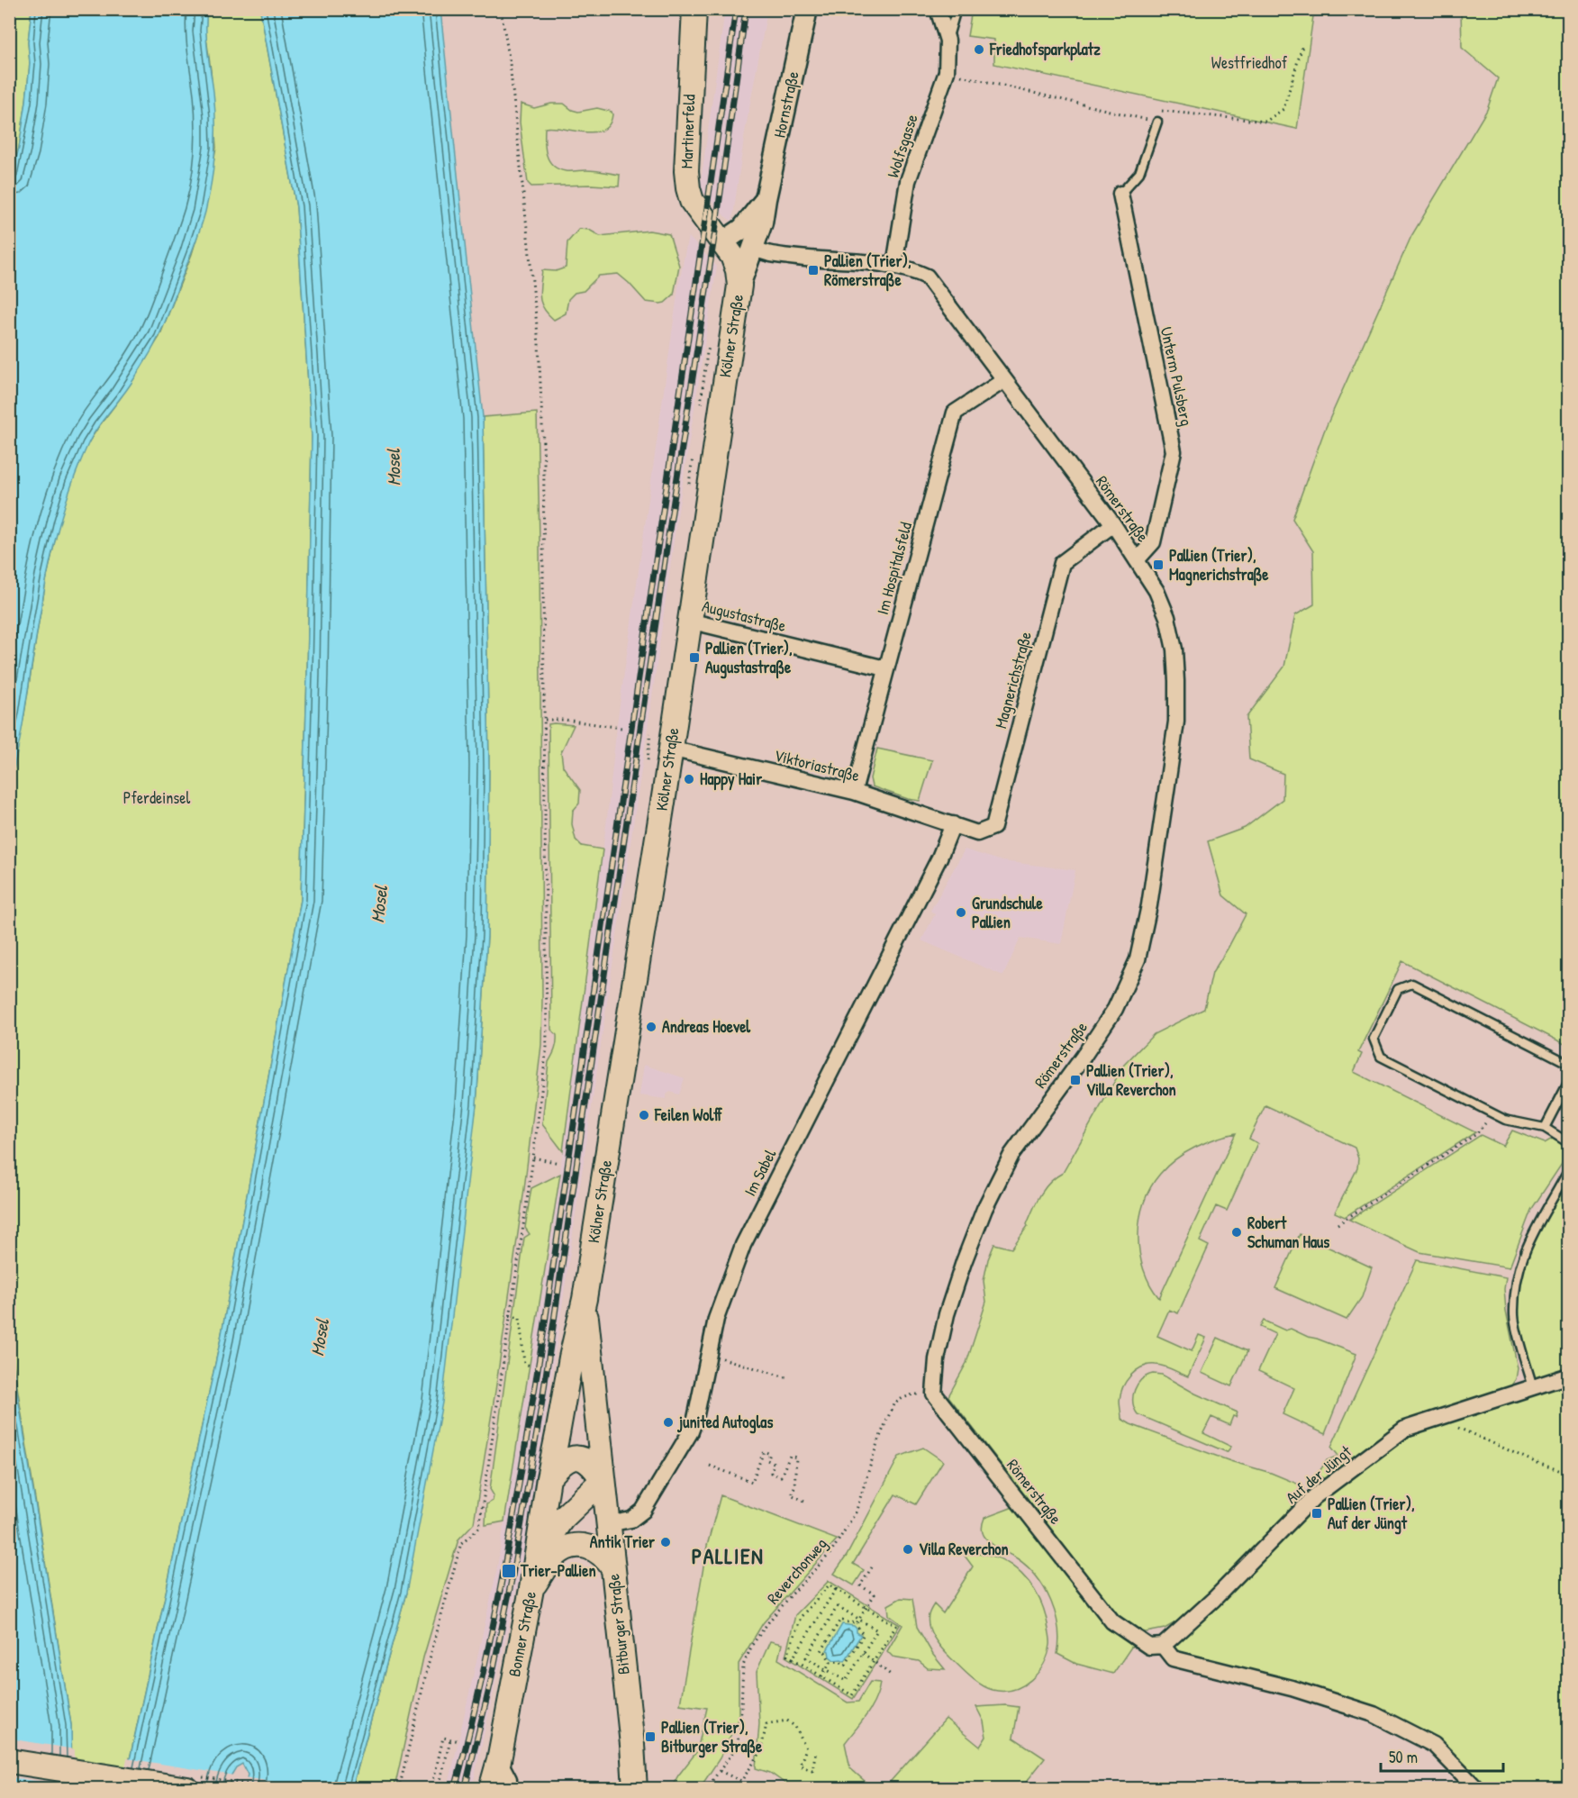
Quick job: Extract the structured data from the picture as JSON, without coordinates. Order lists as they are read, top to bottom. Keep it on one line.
{"streets":{"main road":["Martinerfeld","Kölner Straße","Bitburger Straße","Bonner Straße"],"street":["Hornstraße","Wolfsgasse","Unterm Pulsberg","Römerstraße","Im Hospitalsfeld","Augustastraße","Magnerichstraße","Viktoriastraße","Im Sabel","Auf der Jüngt"],"path":["Reverchonweg"]},"crossings":[["Hornstraße","Martinerfeld"],["Hornstraße","Kölner Straße"],["Hornstraße","Römerstraße"],["Martinerfeld","Kölner Straße"],["Wolfsgasse","Römerstraße"],["Kölner Straße","Augustastraße"],["Kölner Straße","Viktoriastraße"],["Kölner Straße","Bitburger Straße"],["Kölner Straße","Bonner Straße"],["Unterm Pulsberg","Römerstraße"],["Römerstraße","Im Hospitalsfeld"],["Römerstraße","Magnerichstraße"],["Römerstraße","Auf der Jüngt"],["Römerstraße","Reverchonweg"],["Im Hospitalsfeld","Augustastraße"],["Im Hospitalsfeld","Viktoriastraße"],["Magnerichstraße","Viktoriastraße"],["Magnerichstraße","Im Sabel"],["Viktoriastraße","Im Sabel"],["Im Sabel","Bitburger Straße"],["Bitburger Straße","Bonner Straße"]],"districts":["PALLIEN"],"water":["Mosel"],"parks":["Westfriedhof","Pferdeinsel"],"places":{"other":["Friedhofsparkplatz","Happy Hair","Grundschule Pallien","Andreas Hoevel","Feilen Wolff","Robert Schuman Haus","junited Autoglas","Antik Trier","Villa Reverchon"],"transit":["Pallien (Trier), Römerstraße","Pallien (Trier), Magnerichstraße","Pallien (Trier), Augustastraße","Pallien (Trier), Villa Reverchon","Pallien (Trier), Auf der Jüngt","Trier-Pallien","Pallien (Trier), Bitburger Straße"]},"scale_bar":"50 m"}
